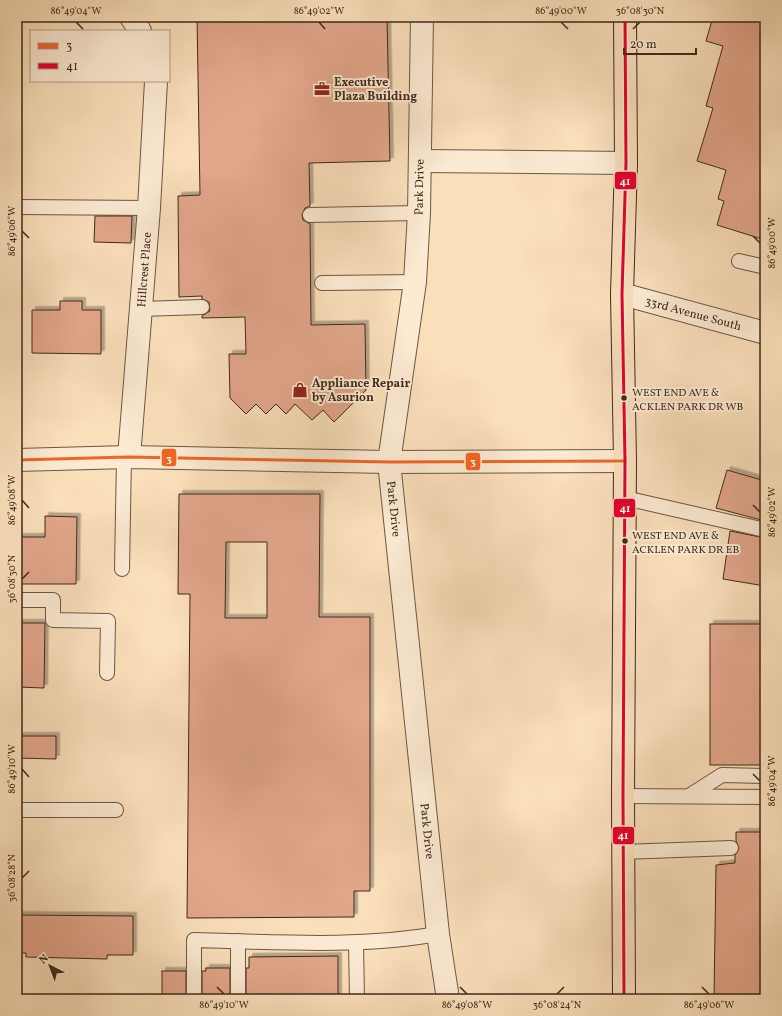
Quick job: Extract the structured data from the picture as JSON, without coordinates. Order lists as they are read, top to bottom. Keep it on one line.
{"streets":{"street":["Park Drive","Hillcrest Place","33rd Avenue South"]},"places":{"office":["Executive Plaza Building"],"shop":["Appliance Repair by Asurion"],"other":["WEST END AVE & ACKLEN PARK DR WB","WEST END AVE & ACKLEN PARK DR EB"]},"lines":["transit line 41","transit line 3"],"legend":["3","41"],"scale_bar":"20 m","north":"top left","coordinates":["86°49'04\"W","86°49'02\"W","86°49'00\"W","36°08'30\"N","86°49'06\"W","86°49'08\"W","86°49'10\"W","36°08'28\"N","36°08'24\"N"]}
